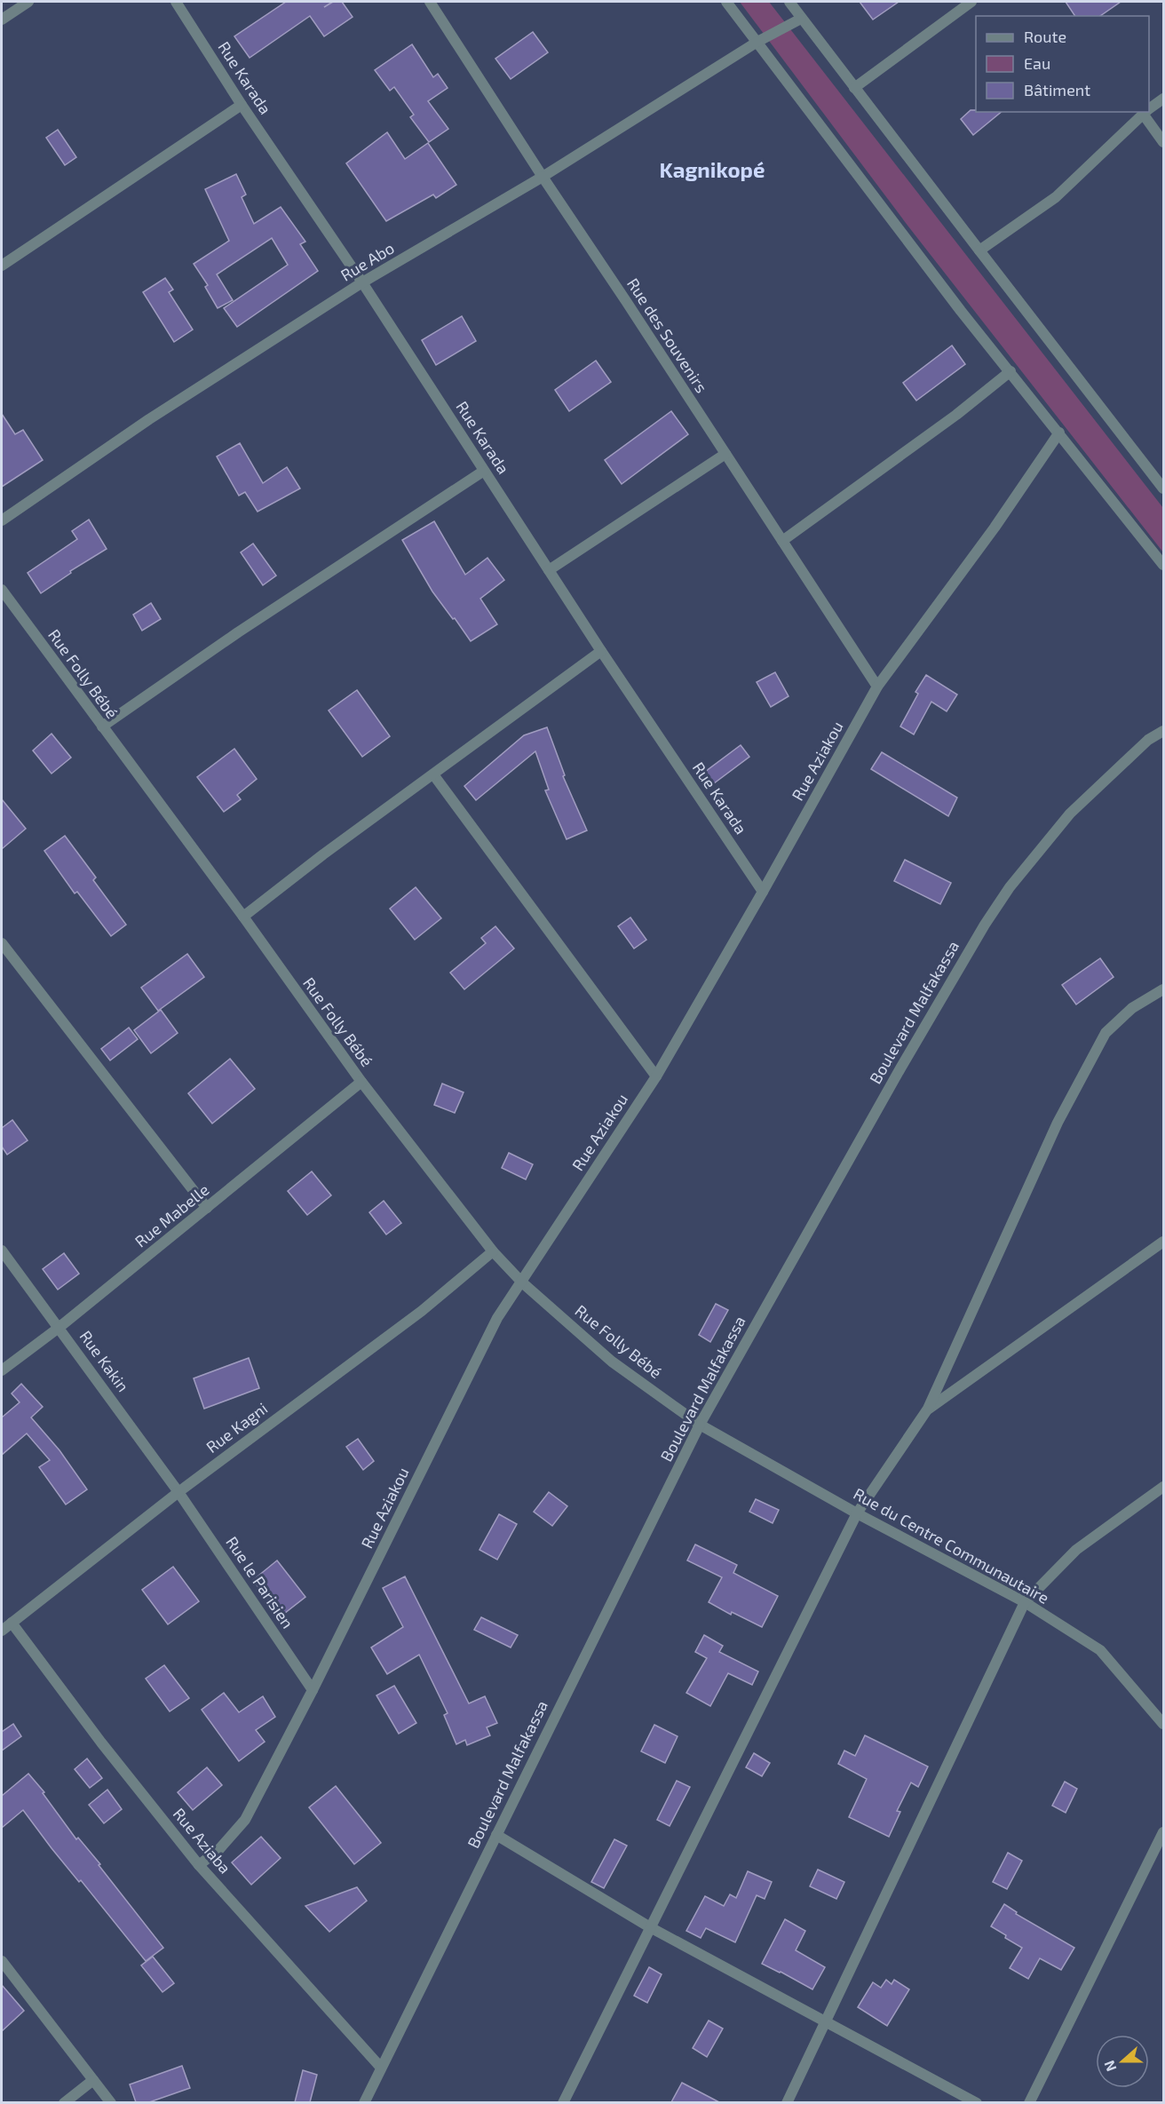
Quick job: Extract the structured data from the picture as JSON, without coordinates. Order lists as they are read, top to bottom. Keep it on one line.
{"streets":{"street":["Rue Karada","Rue Abo","Rue des Souvenirs","Rue Folly Bébé","Rue Aziakou","Boulevard Malfakassa","Rue Mabelle","Rue Kakin","Rue Kagni","Rue du Centre Communautaire","Rue le Parisien","Rue Aziaba"]},"crossings":[["Rue Karada","Rue Abo"],["Rue Karada","Rue Aziakou"],["Rue Abo","Rue des Souvenirs"],["Rue des Souvenirs","Rue Aziakou"],["Rue Folly Bébé","Rue Aziakou"],["Rue Folly Bébé","Boulevard Malfakassa"],["Rue Folly Bébé","Rue Mabelle"],["Rue Folly Bébé","Rue Kagni"],["Rue Folly Bébé","Rue du Centre Communautaire"],["Rue Aziakou","Rue le Parisien"],["Rue Aziakou","Rue Aziaba"],["Boulevard Malfakassa","Rue du Centre Communautaire"],["Boulevard Malfakassa","Rue Aziaba"],["Rue Mabelle","Rue Kakin"],["Rue Kakin","Rue Kagni"],["Rue Kakin","Rue le Parisien"],["Rue Kagni","Rue le Parisien"],["Rue Kagni","Rue Aziaba"]],"districts":["Kagnikopé"],"legend":["Route","Eau","Bâtiment"],"north":"left"}
